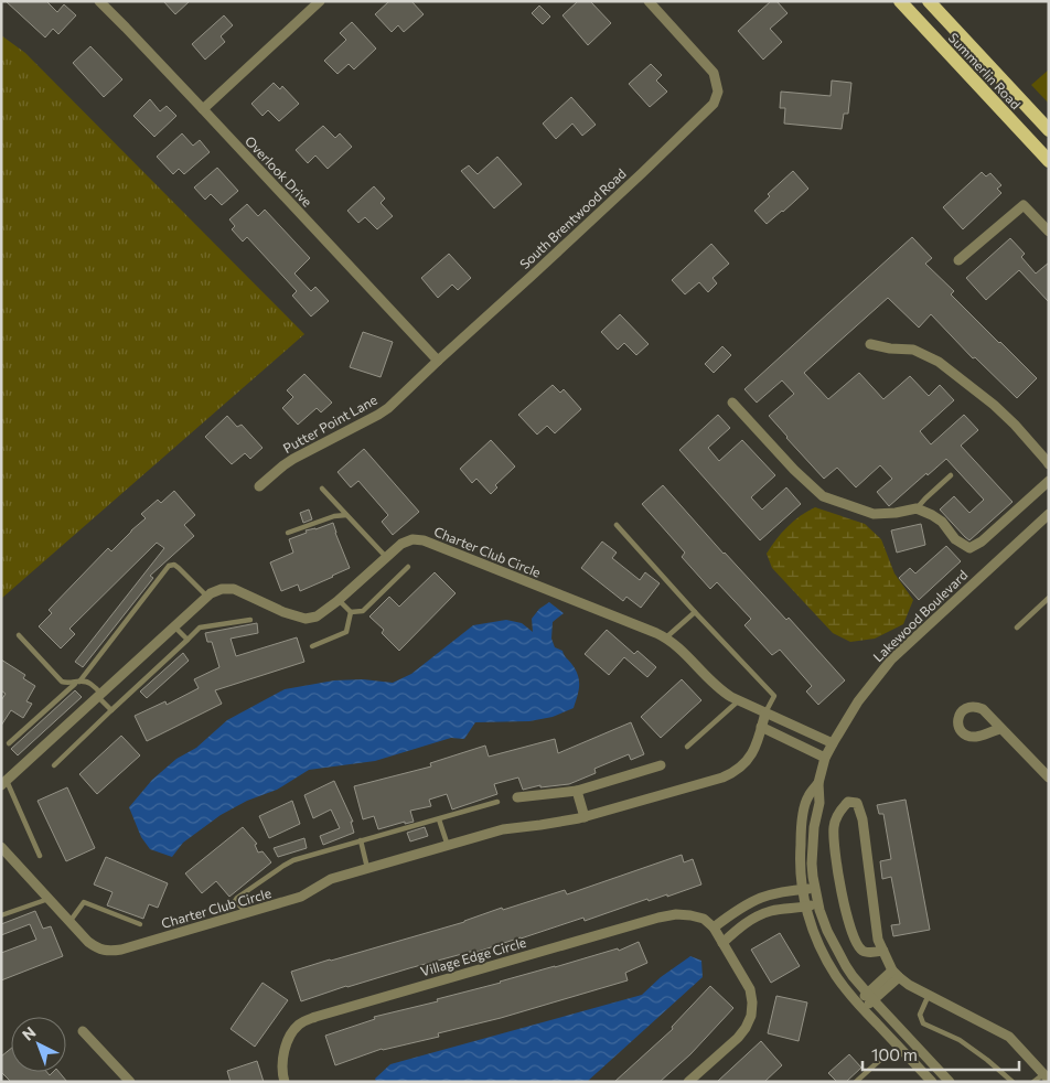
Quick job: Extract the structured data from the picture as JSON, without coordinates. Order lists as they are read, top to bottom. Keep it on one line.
{"streets":{"main road":["Summerlin Road"],"street":["Overlook Drive","South Brentwood Road","Putter Point Lane","Charter Club Circle","Lakewood Boulevard","Village Edge Circle"]},"crossings":[["Overlook Drive","South Brentwood Road"],["Overlook Drive","Putter Point Lane"],["South Brentwood Road","Putter Point Lane"],["Charter Club Circle","Lakewood Boulevard"]],"scale_bar":"100 m","north":"top left"}
